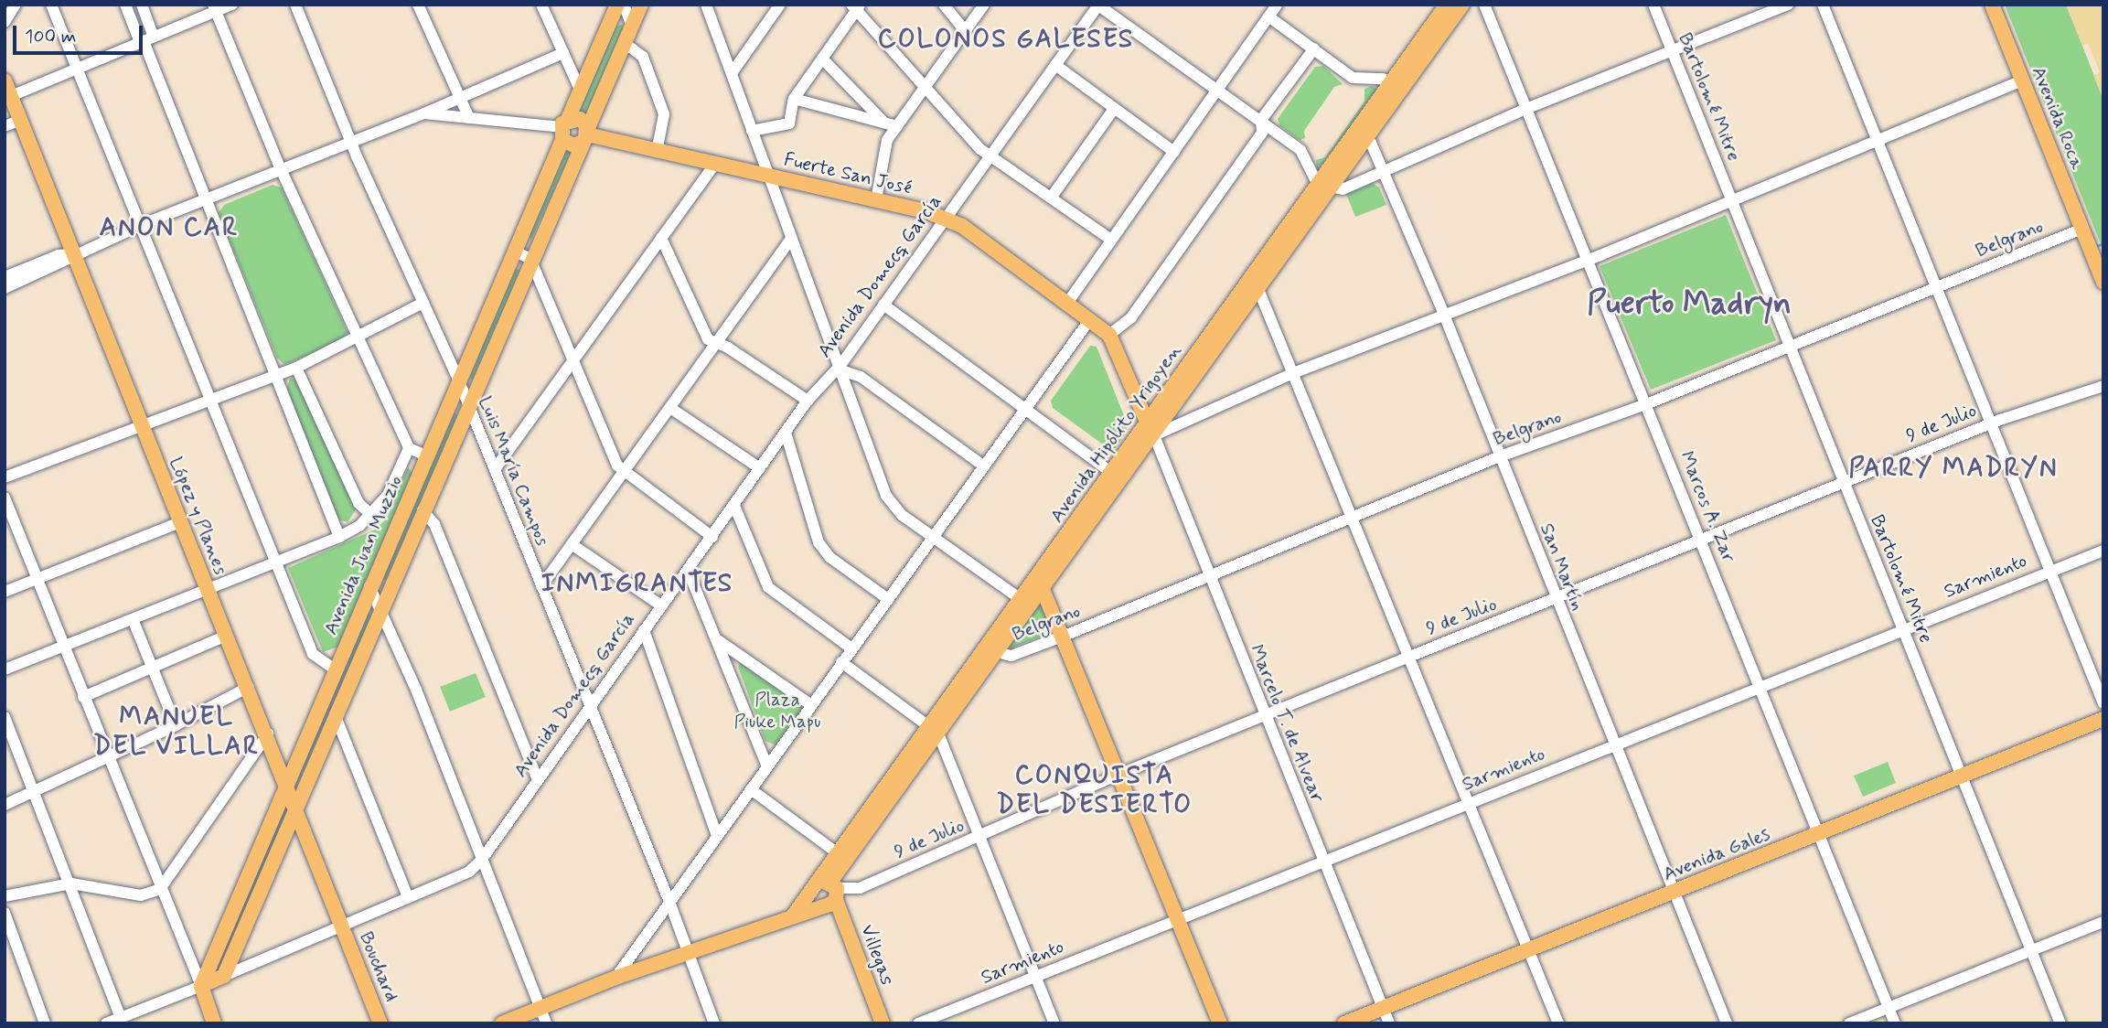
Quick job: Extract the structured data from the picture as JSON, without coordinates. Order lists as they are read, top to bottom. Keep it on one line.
{"streets":{"main road":["Avenida Roca","Fuerte San José","Avenida Domecq García","Avenida Hipólito Yrigoyen","López y Planes","Avenida Juan Muzzio","Avenida Gales","Villegas","Bouchard"],"street":["Bartolomé Mitre","Belgrano","9 de Julio","Luis María Campos","Marcos A. Zar","San Martín","Sarmiento","Marcelo T. de Alvear"]},"crossings":[["Bartolomé Mitre","Belgrano"],["Bartolomé Mitre","9 de Julio"],["Bartolomé Mitre","Sarmiento"],["Bartolomé Mitre","Avenida Gales"],["Avenida Roca","Belgrano"],["Fuerte San José","Avenida Domecq García"],["Fuerte San José","Avenida Hipólito Yrigoyen"],["Fuerte San José","Avenida Juan Muzzio"],["Fuerte San José","Marcelo T. de Alvear"],["Belgrano","Avenida Hipólito Yrigoyen"],["Belgrano","Marcos A. Zar"],["Belgrano","San Martín"],["Belgrano","Marcelo T. de Alvear"],["Avenida Domecq García","Luis María Campos"],["Avenida Domecq García","López y Planes"],["Avenida Domecq García","Avenida Juan Muzzio"],["Avenida Domecq García","Bouchard"],["9 de Julio","Avenida Hipólito Yrigoyen"],["9 de Julio","Marcos A. Zar"],["9 de Julio","San Martín"],["9 de Julio","Marcelo T. de Alvear"],["9 de Julio","Villegas"],["Avenida Hipólito Yrigoyen","San Martín"],["Avenida Hipólito Yrigoyen","Marcelo T. de Alvear"],["Avenida Hipólito Yrigoyen","Villegas"],["Luis María Campos","Avenida Juan Muzzio"],["Marcos A. Zar","Sarmiento"],["Marcos A. Zar","Avenida Gales"],["López y Planes","Avenida Juan Muzzio"],["López y Planes","Bouchard"],["San Martín","Sarmiento"],["San Martín","Avenida Gales"],["Sarmiento","Marcelo T. de Alvear"],["Marcelo T. de Alvear","Avenida Gales"]],"districts":["COLONOS GALESES","ANON CAR","Puerto Madryn","PARRY MADRYN","INMIGRANTES","MANUEL DEL VILLAR","CONQUISTA DEL DESIERTO"],"parks":["Plaza Piuke Mapu"],"scale_bar":"100 m"}
